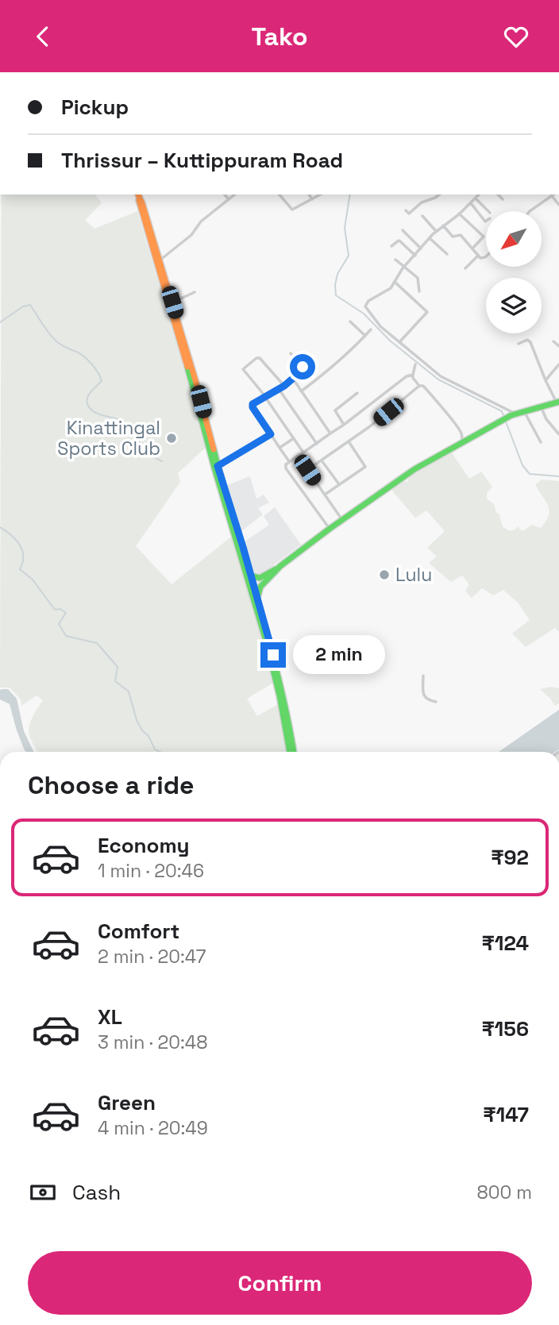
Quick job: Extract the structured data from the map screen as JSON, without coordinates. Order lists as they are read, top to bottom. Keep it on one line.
{"places":["Kinattingal Sports Club","Lulu"],"north":"bottom left","page":{"header":"Tako","banner":["Pickup","Thrissur – Kuttippuram Road"],"bubble":"2 min","heading":"Choose a ride","list":[{"name":"Economy","note":"1 min · 20:46","value":"₹92"},{"name":"Comfort","note":"2 min · 20:47","value":"₹124"},{"name":"XL","note":"3 min · 20:48","value":"₹156"},{"name":"Green","note":"4 min · 20:49","value":"₹147"}],"pay":["Cash","800 m"],"buttons":"Confirm"}}
